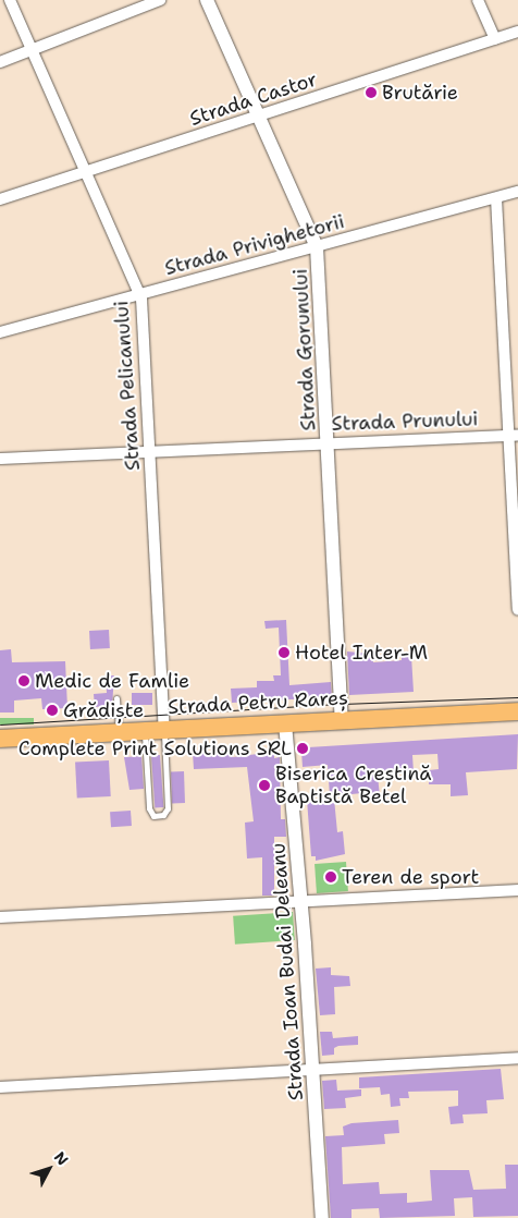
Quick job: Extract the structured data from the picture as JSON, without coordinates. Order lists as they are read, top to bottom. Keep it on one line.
{"streets":{"main road":["Strada Petru Rareș"],"street":["Strada Castor","Strada Privighetorii","Strada Gorunului","Strada Pelicanului","Strada Prunului","Strada Ioan Budai Deleanu"]},"crossings":[["Strada Castor","Strada Gorunului"],["Strada Castor","Strada Pelicanului"],["Strada Privighetorii","Strada Gorunului"],["Strada Privighetorii","Strada Pelicanului"],["Strada Gorunului","Strada Prunului"],["Strada Gorunului","Strada Petru Rareș"],["Strada Pelicanului","Strada Prunului"],["Strada Pelicanului","Strada Petru Rareș"],["Strada Petru Rareș","Strada Ioan Budai Deleanu"]],"places":["Brutărie","Hotel Inter-M","Medic de Famlie","Grădiște","Complete Print Solutions SRL","Biserica Creștină Baptistă Betel","Teren de sport"],"north":"top right"}
